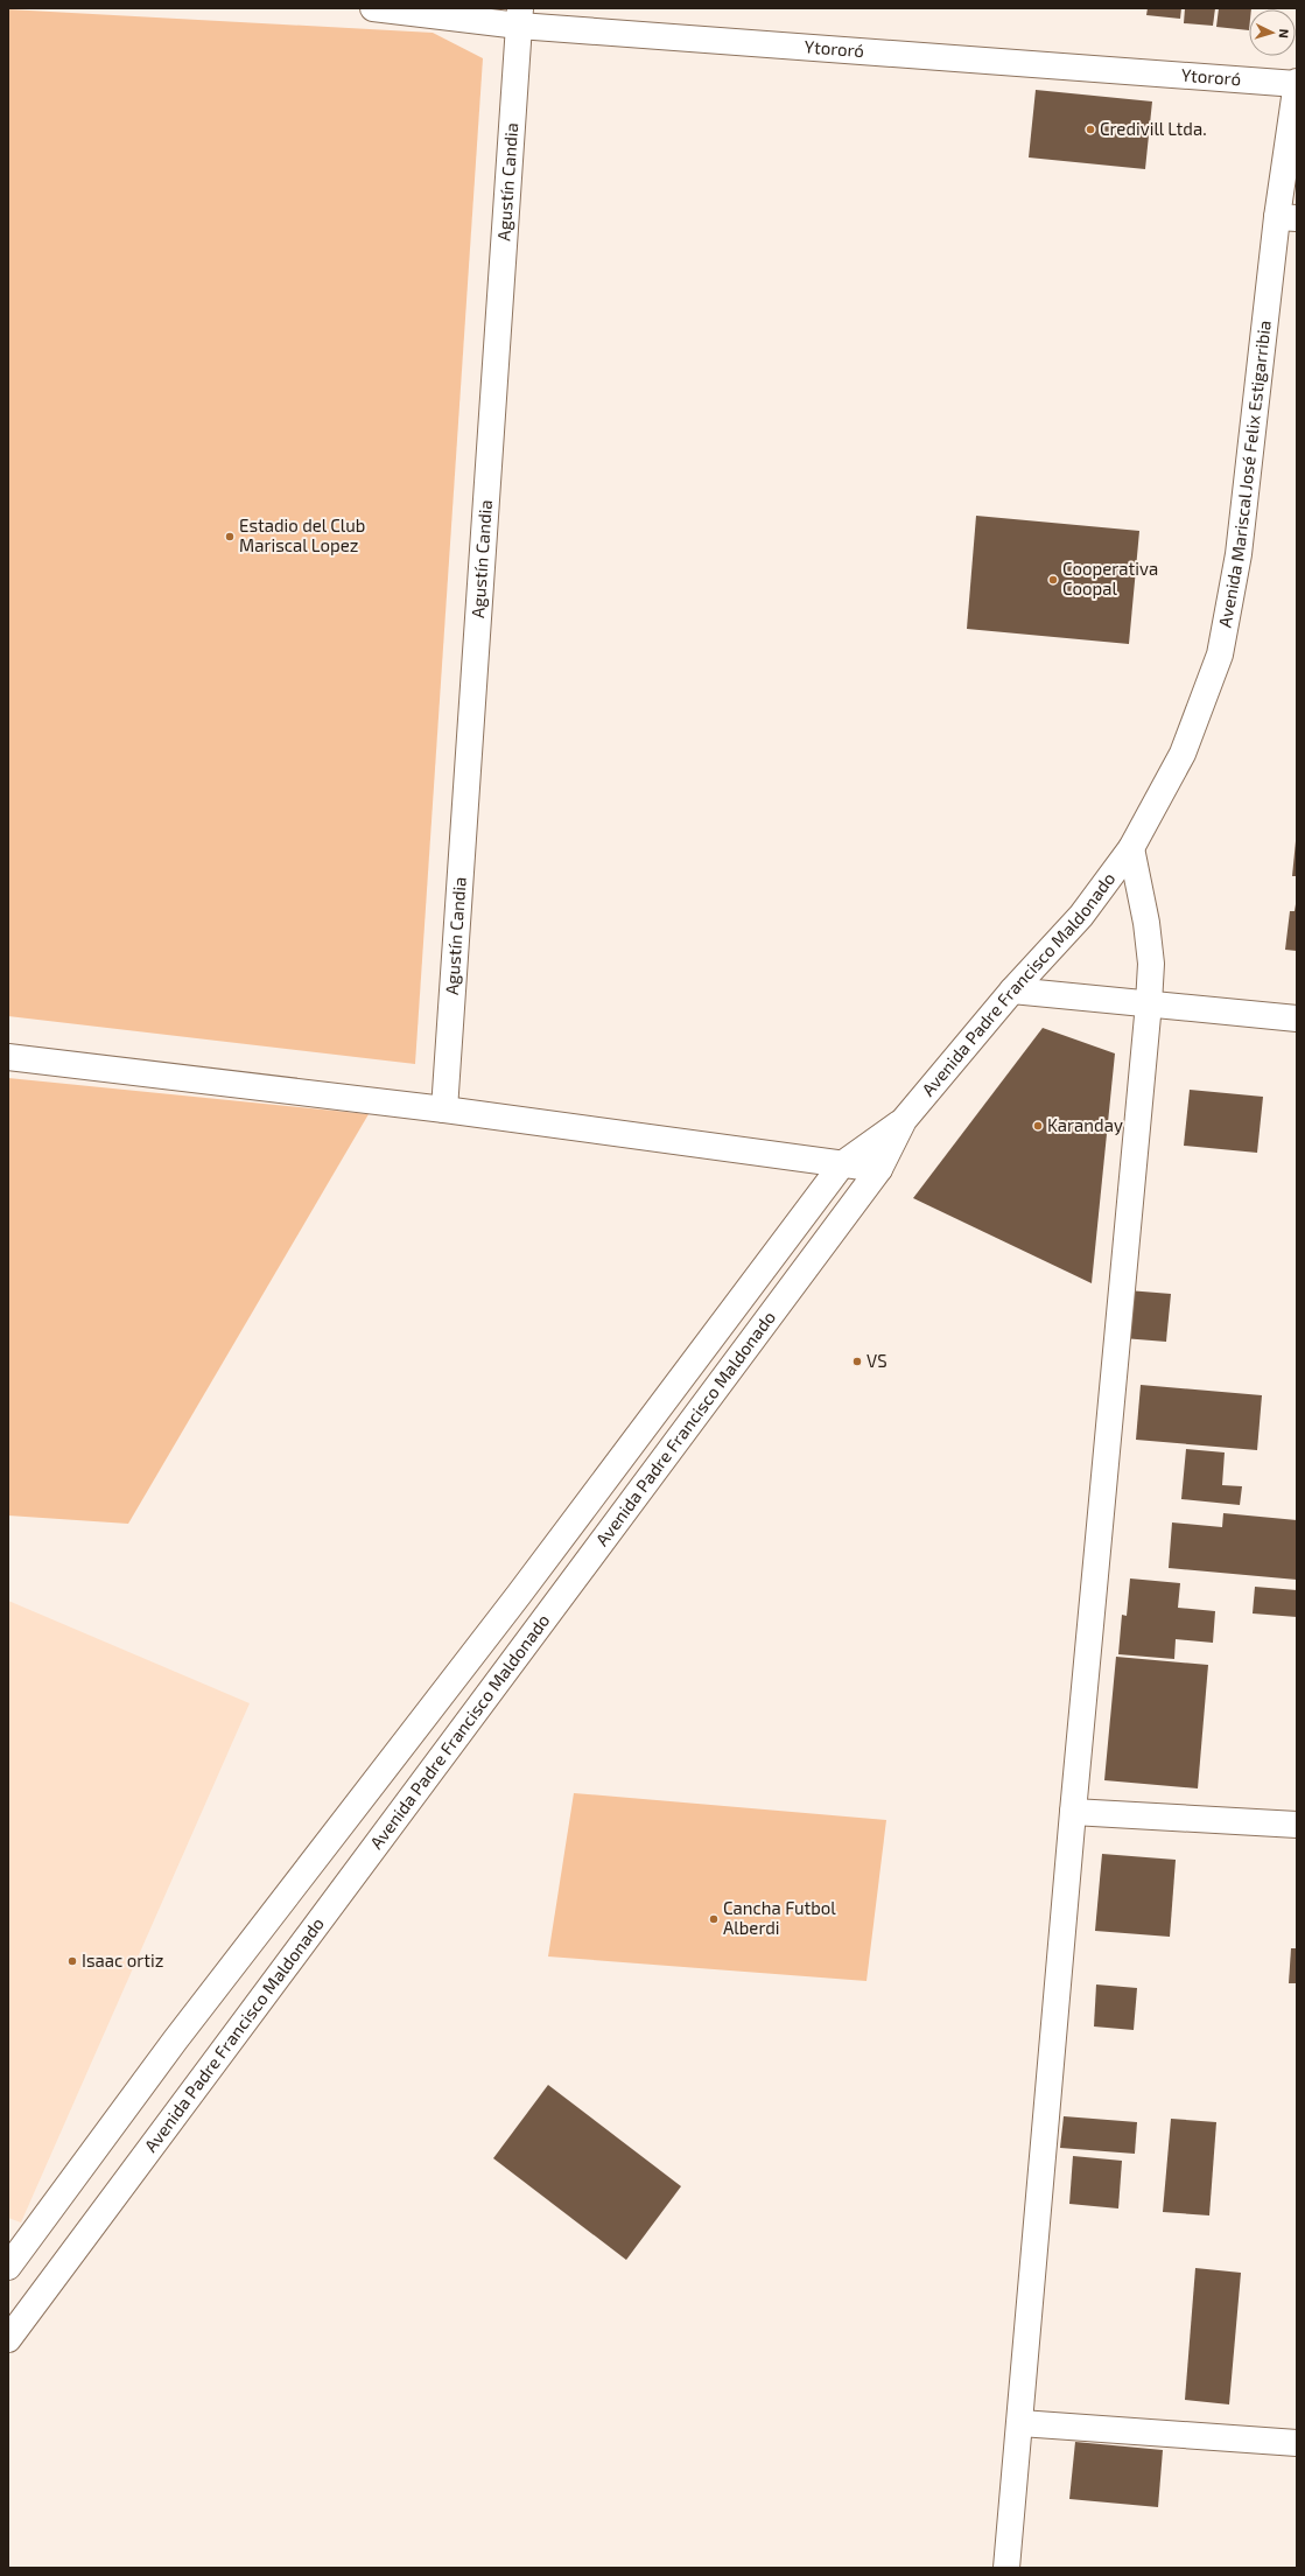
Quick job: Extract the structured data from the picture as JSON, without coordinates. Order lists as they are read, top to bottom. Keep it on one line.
{"streets":{"street":["Ytororó","Agustín Candia","Avenida Mariscal José Felix Estigarribia","Avenida Padre Francisco Maldonado"]},"crossings":[["Ytororó","Agustín Candia"],["Ytororó","Avenida Mariscal José Felix Estigarribia"],["Avenida Mariscal José Felix Estigarribia","Avenida Padre Francisco Maldonado"]],"places":["Credivill Ltda.","Estadio del Club Mariscal Lopez","Cooperativa Coopal","Karanday","VS","Cancha Futbol Alberdi","Isaac ortiz"],"north":"right"}
